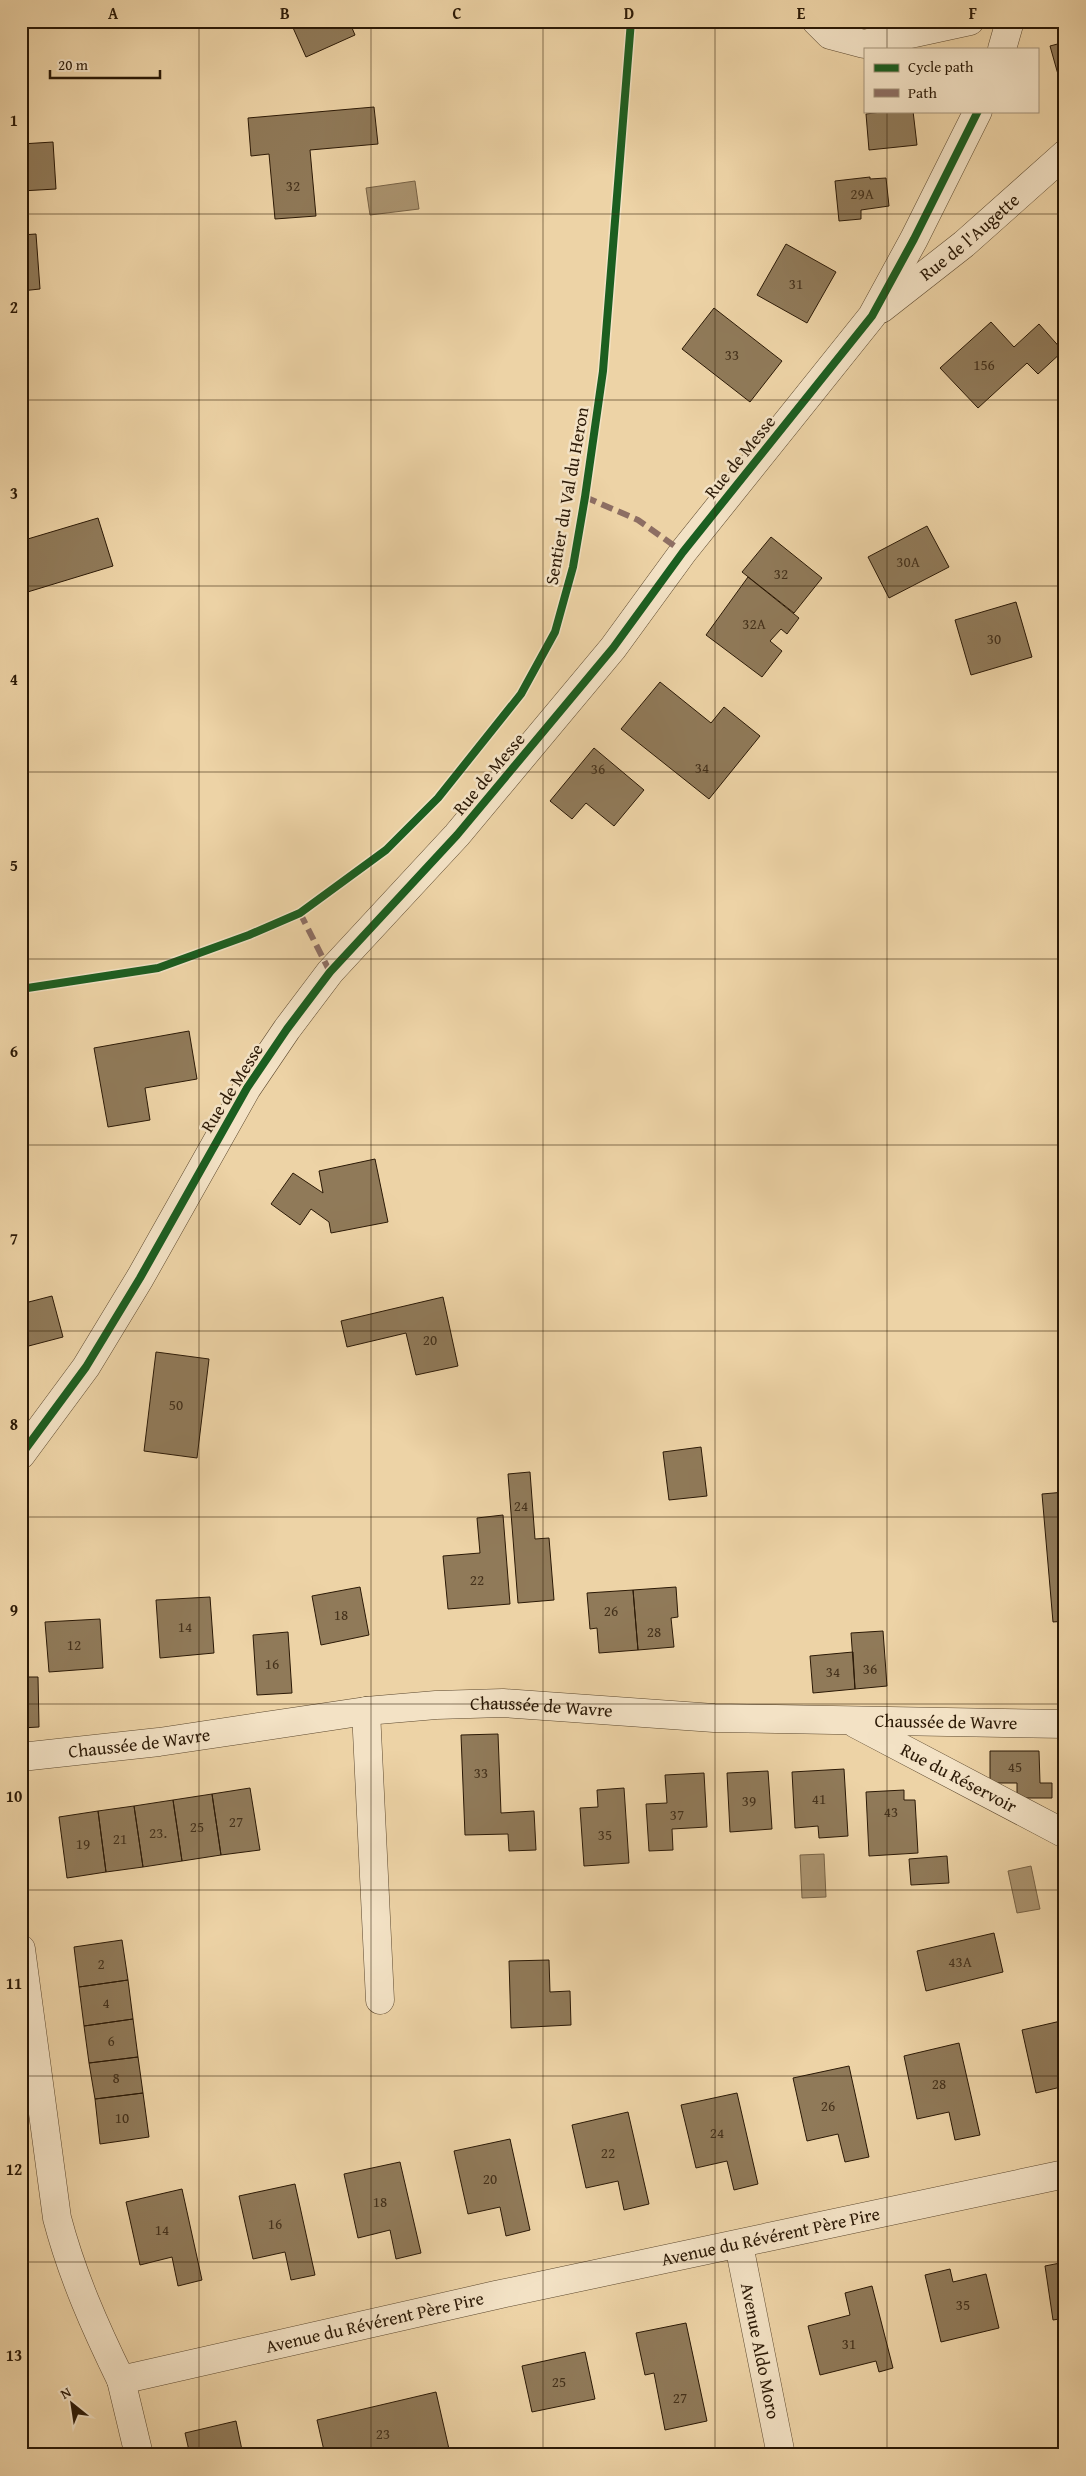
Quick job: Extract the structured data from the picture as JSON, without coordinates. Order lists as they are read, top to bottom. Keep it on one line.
{"streets":{"street":["Rue de l'Augette","Rue de Messe","Chaussée de Wavre","Rue du Réservoir","Avenue du Révérent Père Pire","Avenue Aldo Moro"],"cycle path":["Sentier du Val du Heron"]},"crossings":[["Rue de l'Augette","Rue de Messe"],["Chaussée de Wavre","Rue du Réservoir"],["Avenue du Révérent Père Pire","Avenue Aldo Moro"]],"house_numbers":["32","29A","31","33","156","30A","32","32A","30","34","36","20","50","24","22","26","18","14","28","12","16","36","34","45","33","41","39","43","37","27","25","23.","35","21","19","43A","2","4","6","8","28","26","10","24","22","20","18","16","14","35","31","25","27","23"],"legend":["Cycle path","Path"],"scale_bar":"20 m","north":"top left","grid":{"columns":["A","B","C","D","E","F"],"rows":["1","2","3","4","5","6","7","8","9","10","11","12","13"]}}
